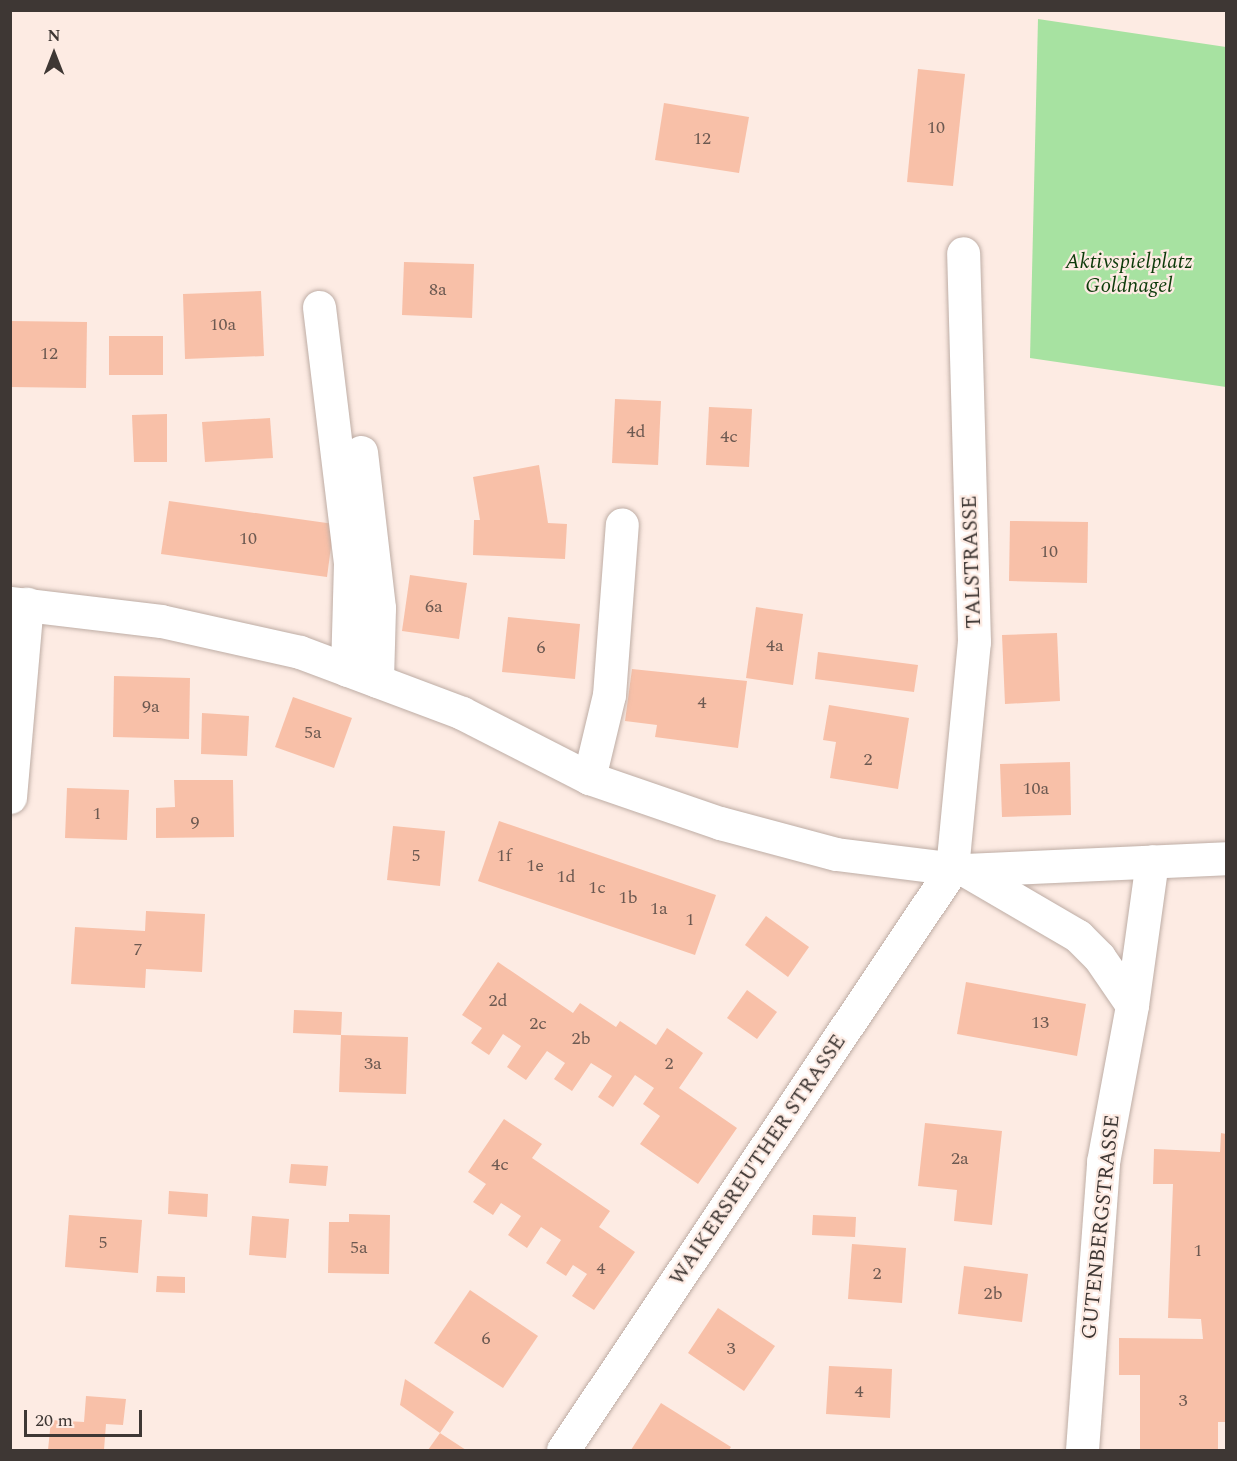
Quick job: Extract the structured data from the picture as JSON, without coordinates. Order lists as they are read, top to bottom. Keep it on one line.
{"streets":{"street":["TALSTRASSE","WAIKERSREUTHER STRASSE","GUTENBERGSTRASSE"]},"crossings":[["TALSTRASSE","WAIKERSREUTHER STRASSE"]],"parks":["Aktivspielplatz Goldnagel"],"house_numbers":["10","12","8a","10a","12","4d","4c","10","10","6a","4a","6","4","9a","5a","2","10a","1","9","5","1f","1e","1d","1c","1b","1a","1","7","2d","13","2c","2b","3a","2","2a","4c","5","5a","1","4","2","2b","6","3","4","3"],"scale_bar":"20 m","north":"top"}
